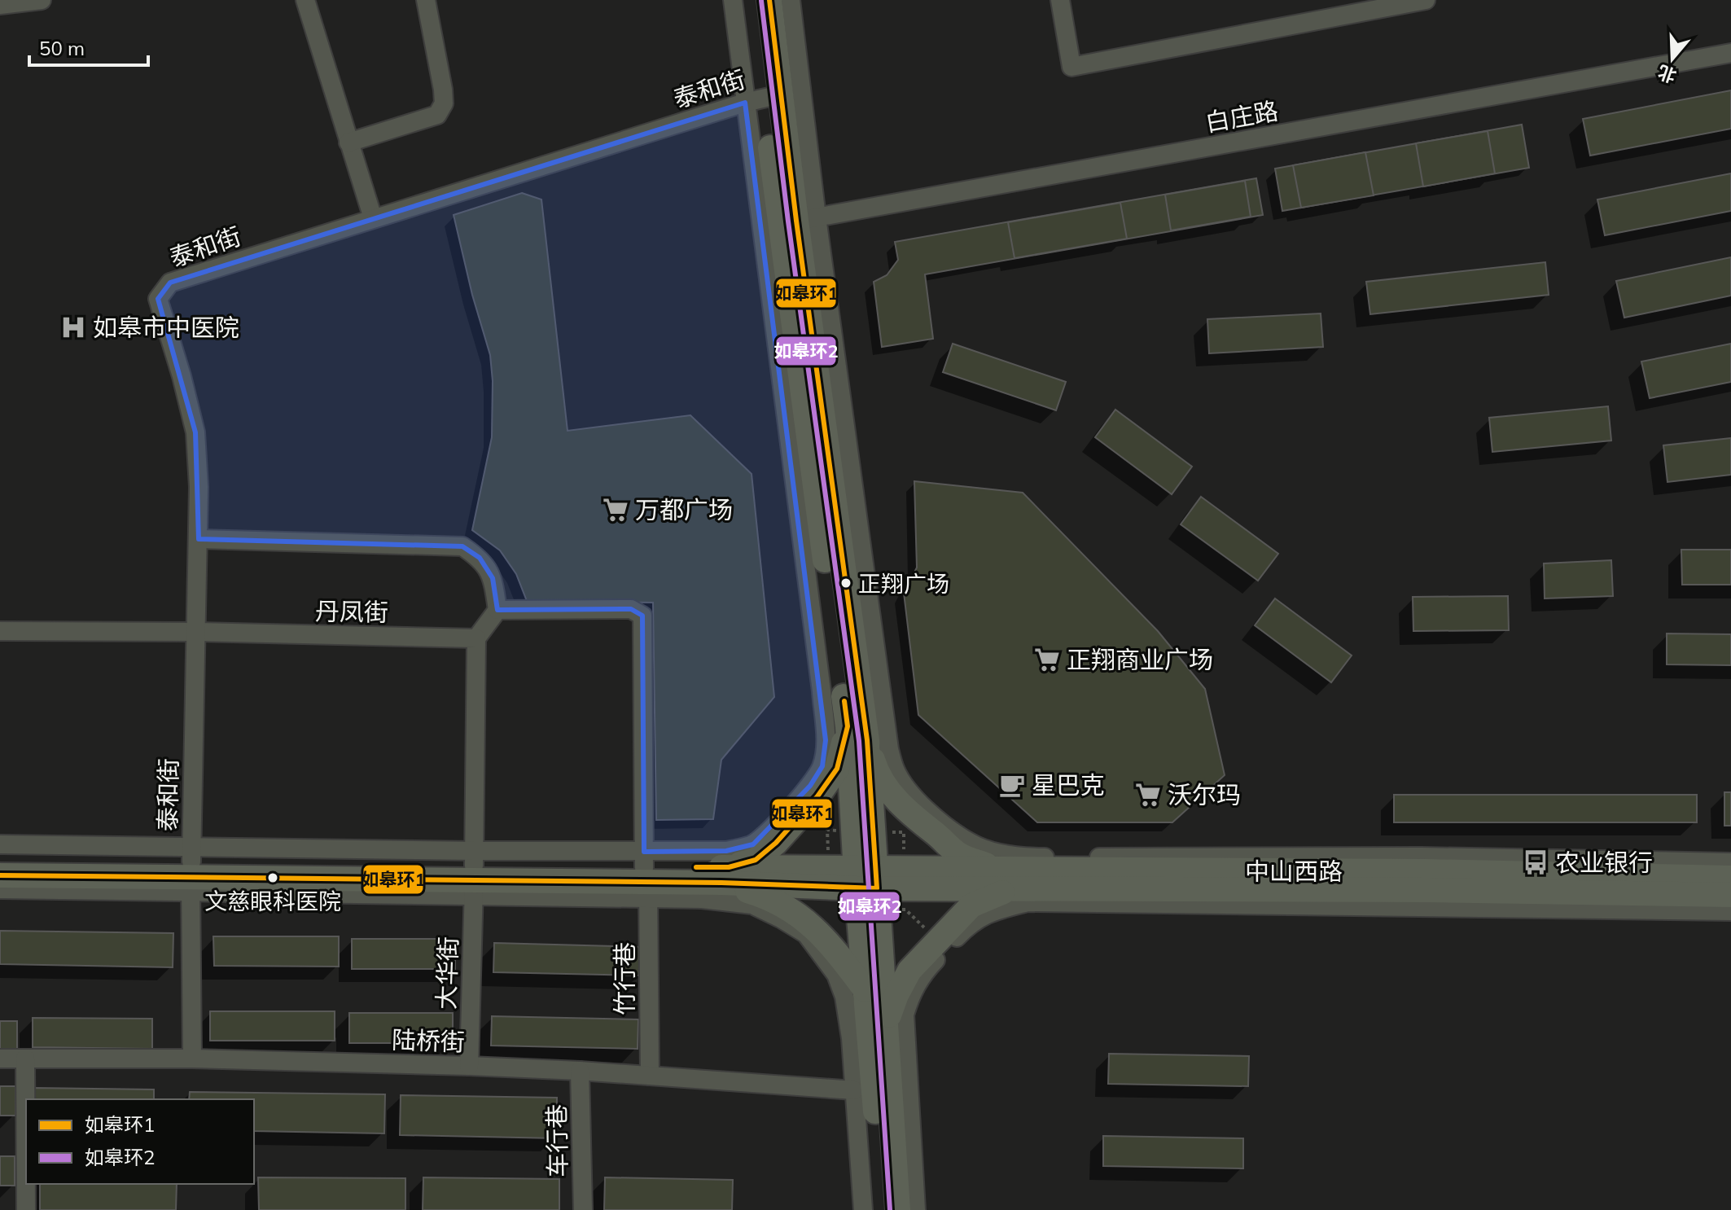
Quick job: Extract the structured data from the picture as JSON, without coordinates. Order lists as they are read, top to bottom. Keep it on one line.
{"streets":{"main road":["中山西路"],"street":["泰和街","白庄路","丹凤街","大华街","竹行巷","陆桥街","车行巷"]},"crossings":[["泰和街","丹凤街"],["泰和街","中山西路"],["泰和街","陆桥街"],["中山西路","大华街"],["中山西路","竹行巷"],["大华街","陆桥街"],["竹行巷","陆桥街"],["陆桥街","车行巷"]],"places":{"hospital":["如皋市中医院"],"supermarket":["万都广场","正翔商业广场","沃尔玛"],"other":["正翔广场","文慈眼科医院"],"cafe":["星巴克"],"bus stop":["农业银行"]},"lines":["transit line 如皋环1","transit line 如皋环2"],"legend":["如皋环1","如皋环2"],"scale_bar":"50 m","north":"bottom"}
